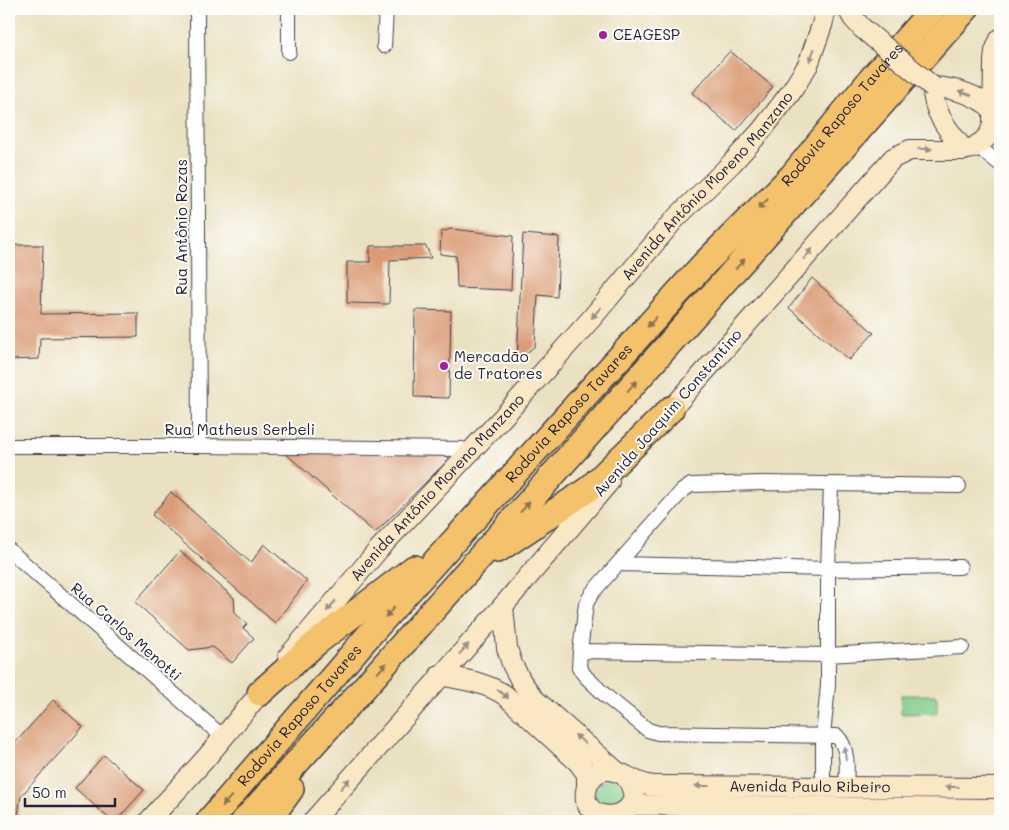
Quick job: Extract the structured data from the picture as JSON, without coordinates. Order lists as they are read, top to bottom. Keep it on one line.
{"streets":{"highway":["Rodovia Raposo Tavares"],"street":["Avenida Antônio Moreno Manzano","Rua Antônio Rozas","Avenida Joaquim Constantino","Rua Matheus Serbeli","Rua Carlos Menotti","Avenida Paulo Ribeiro"]},"crossings":[["Avenida Antônio Moreno Manzano","Rua Matheus Serbeli"],["Avenida Antônio Moreno Manzano","Rua Carlos Menotti"],["Rua Antônio Rozas","Rua Matheus Serbeli"],["Avenida Joaquim Constantino","Avenida Paulo Ribeiro"]],"one_way":["Avenida Antônio Moreno Manzano","Avenida Joaquim Constantino"],"places":["CEAGESP","Mercadão de Tratores"],"scale_bar":"50 m"}
